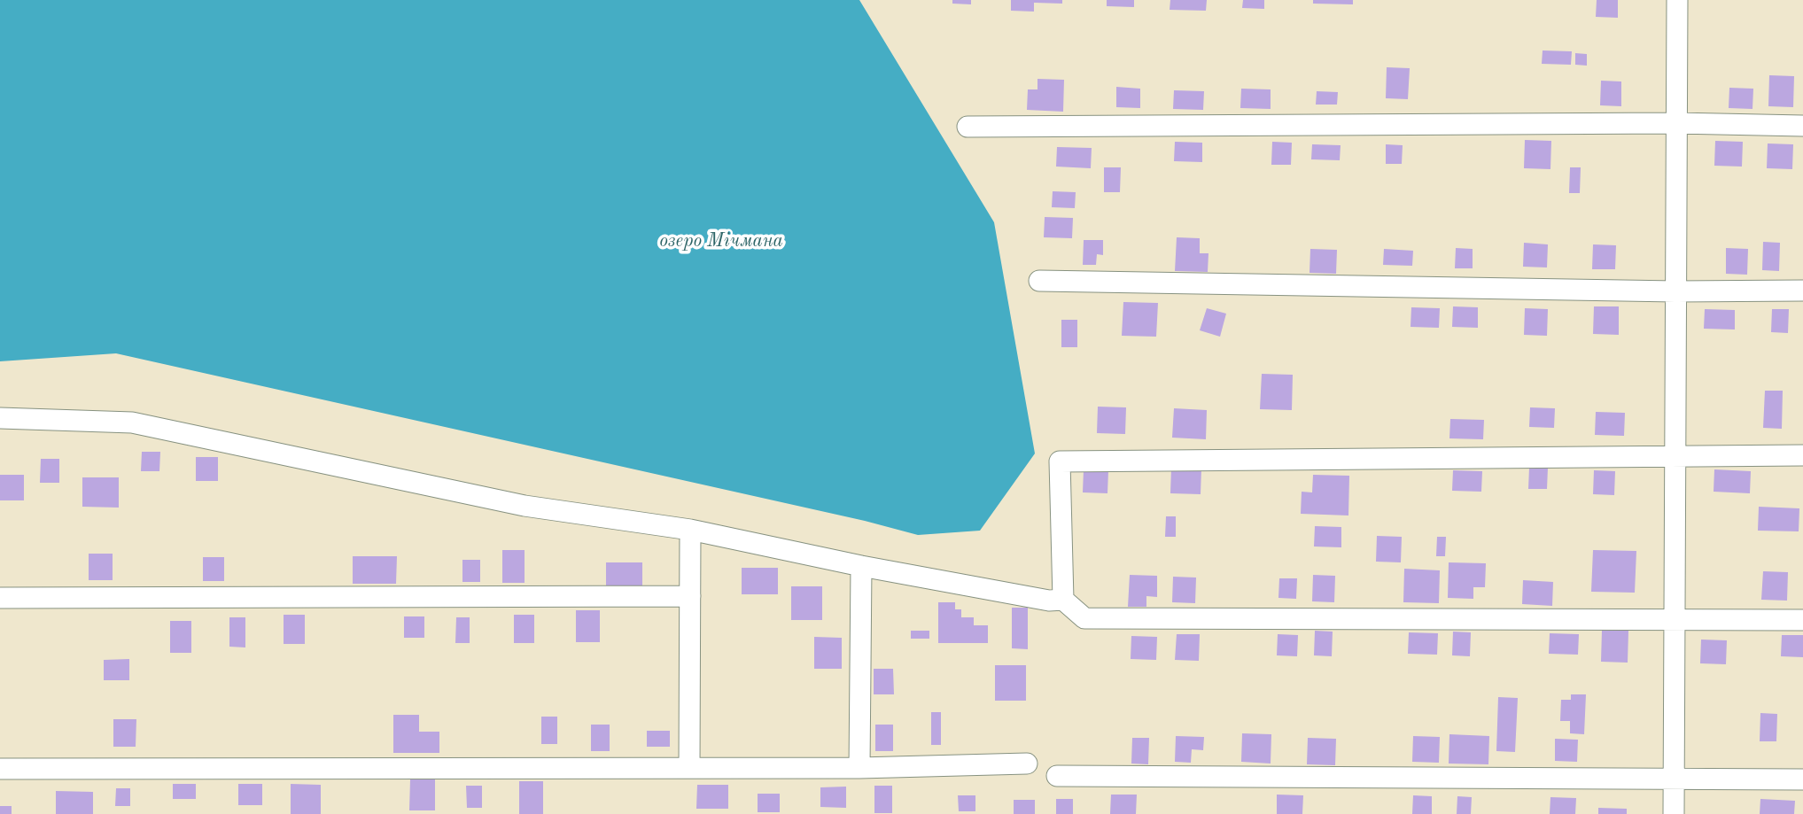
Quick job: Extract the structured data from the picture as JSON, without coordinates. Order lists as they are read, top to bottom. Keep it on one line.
{"water":["озеро Мічмана"]}
